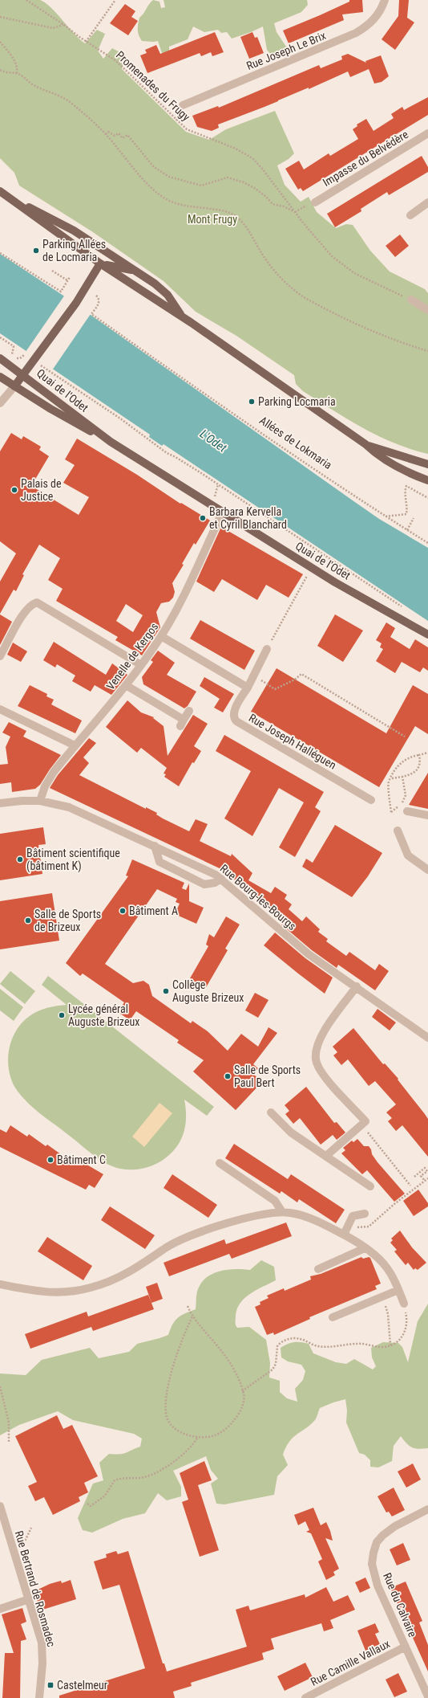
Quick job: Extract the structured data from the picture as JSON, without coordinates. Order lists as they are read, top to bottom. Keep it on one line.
{"streets":{"main road":["Quai de l'Odet"],"street":["Rue Joseph Le Brix","Impasse du Belvédère","Venelle de Kergos","Rue Joseph Halléguen","Rue Bourg-les-Bourgs","Rue Bertrand de Rosmadec","Rue du Calvaire","Rue Camille Vallaux"],"path":["Promenades du Frugy","Allées de Lokmaria"]},"crossings":[["Quai de l'Odet","Venelle de Kergos"],["Venelle de Kergos","Rue Bourg-les-Bourgs"],["Rue du Calvaire","Rue Camille Vallaux"]],"water":["L'Odet"],"parks":["Mont Frugy"],"places":{"other":["Parking Allées de Locmaria","Parking Locmaria","Palais de Justice","Barbara Kervella et Cyril Blanchard","Bâtiment scientifique (bâtiment K)","Bâtiment A","Salle de Sports de Brizeux","Collège Auguste Brizeux","Lycée général Auguste Brizeux","Salle de Sports Paul Bert","Bâtiment C"],"transit":["Castelmeur"]}}
